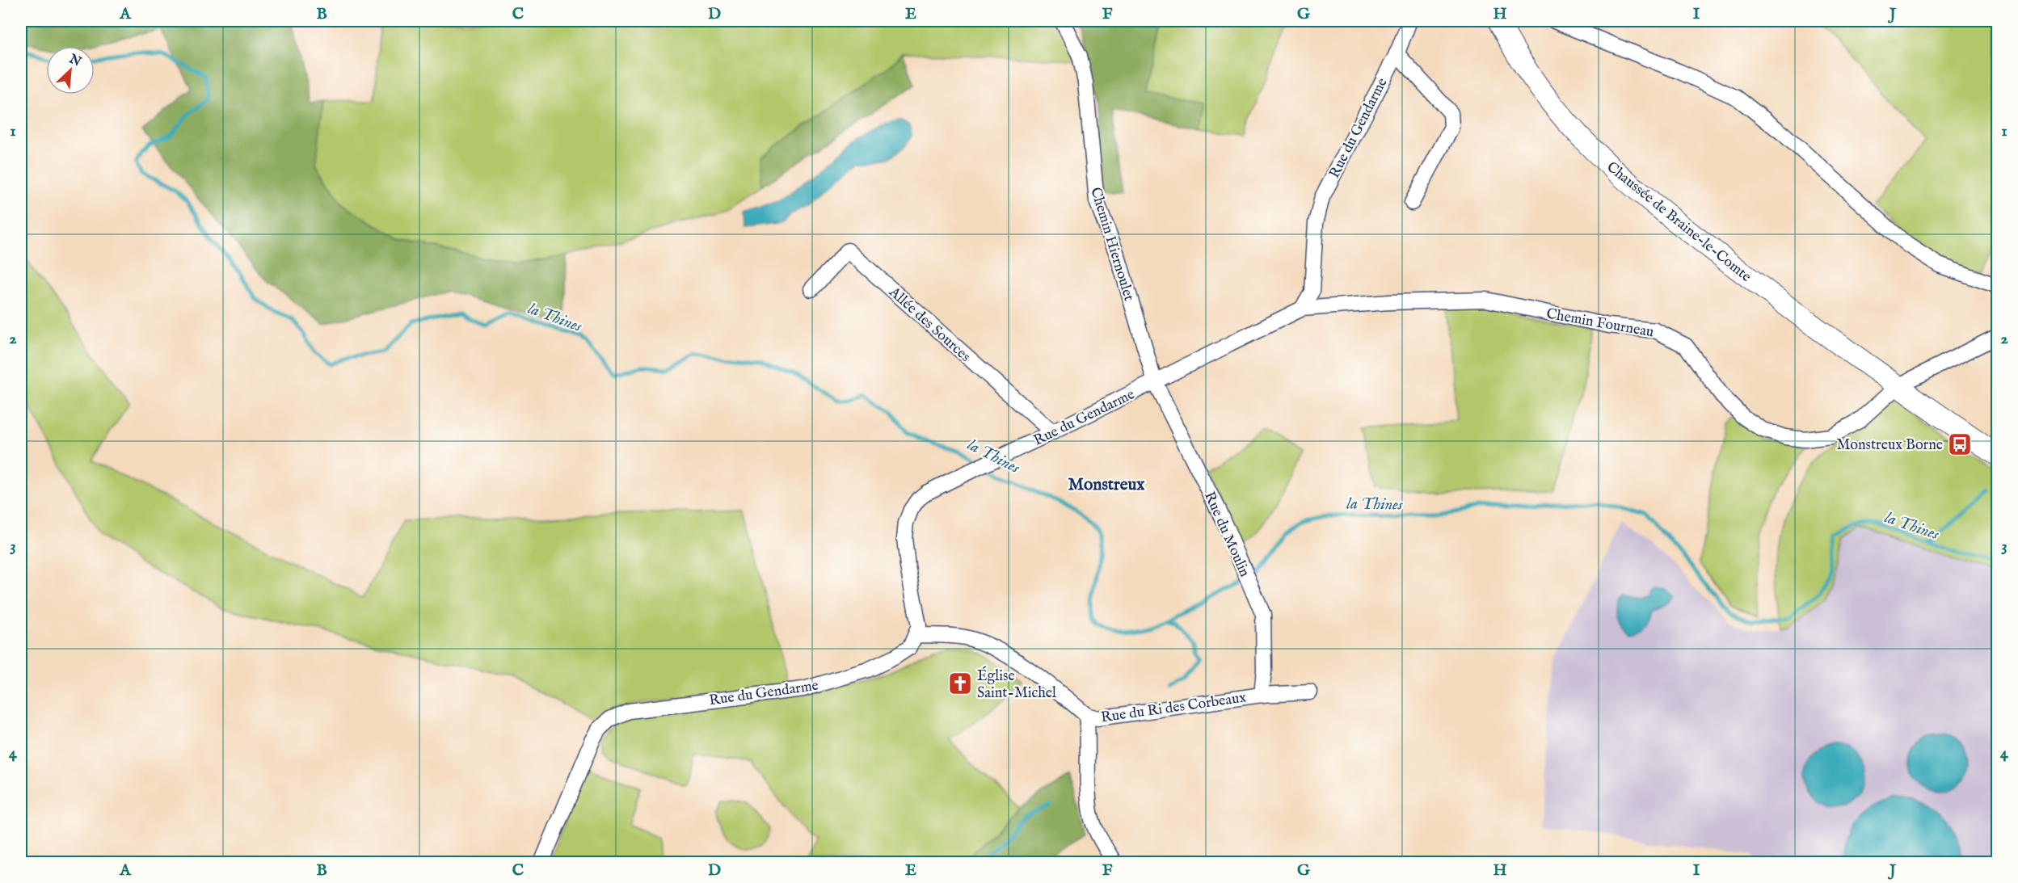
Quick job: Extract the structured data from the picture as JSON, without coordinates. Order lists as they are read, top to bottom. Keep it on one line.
{"streets":{"main road":["Chaussée de Braine-le-Comte"],"street":["Rue du Gendarme","Chemin Hiernoulet","Chemin Fourneau","Allée des Sources","Rue du Moulin","Rue du Ri des Corbeaux"]},"crossings":[["Rue du Gendarme","Chemin Hiernoulet"],["Rue du Gendarme","Chemin Fourneau"],["Rue du Gendarme","Allée des Sources"],["Rue du Gendarme","Rue du Moulin"],["Rue du Gendarme","Rue du Ri des Corbeaux"],["Chaussée de Braine-le-Comte","Chemin Fourneau"],["Chemin Hiernoulet","Rue du Moulin"],["Rue du Moulin","Rue du Ri des Corbeaux"]],"districts":["Monstreux"],"water":["la Thines"],"places":{"bus stop":["Monstreux Borne"],"church":["Église Saint-Michel"]},"north":"top right","grid":{"columns":["A","B","C","D","E","F","G","H","I","J"],"rows":["1","2","3","4"]}}
